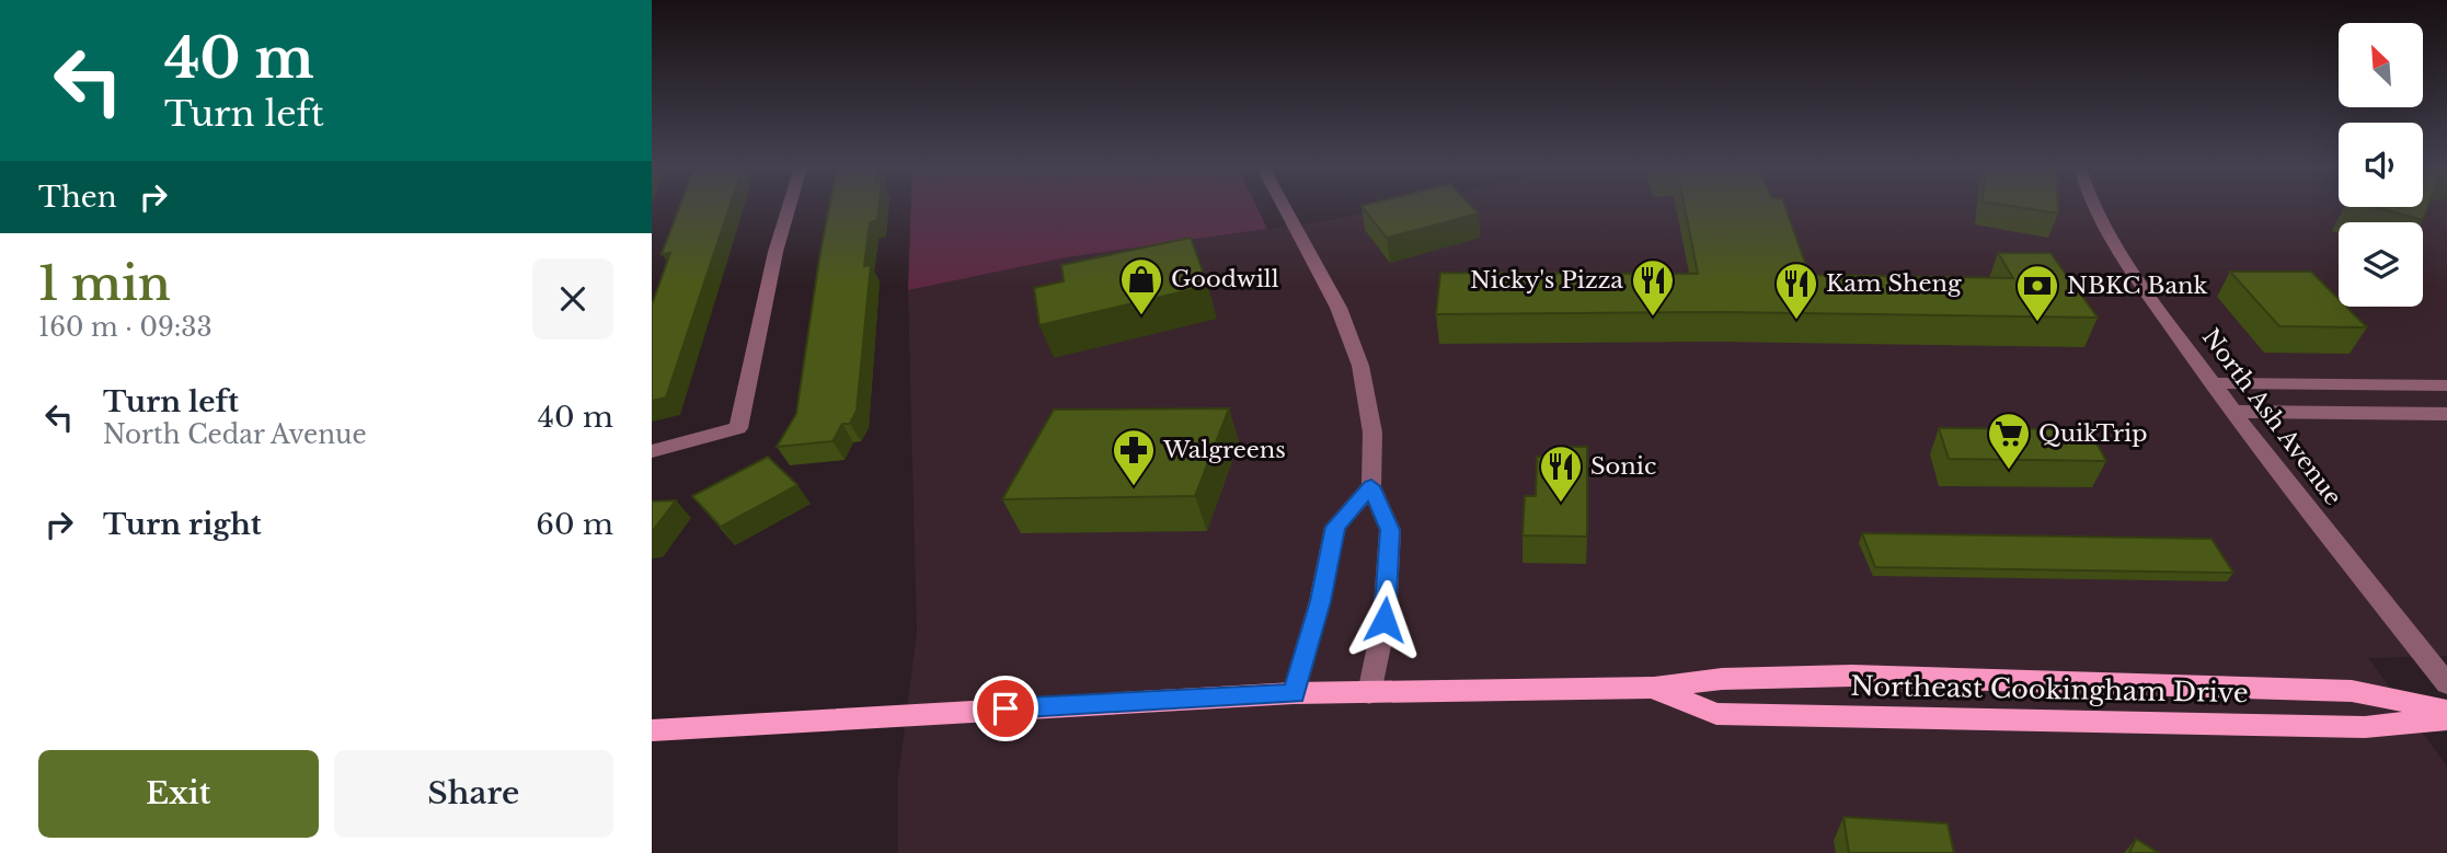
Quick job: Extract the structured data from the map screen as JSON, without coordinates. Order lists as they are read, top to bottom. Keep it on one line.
{"streets":{"main road":["Northeast Cookingham Drive"],"street":["North Ash Avenue"]},"places":{"shop":["Goodwill"],"restaurant":["Nicky's Pizza","Kam Sheng","Sonic"],"bank":["NBKC Bank"],"supermarket":["QuikTrip"],"pharmacy":["Walgreens"]},"north":"top left","page":{"turn":["40 m","Turn left"],"then":"Then","heading":["1 min","160 m · 09:33"],"list":[{"name":"Turn left","note":"North Cedar Avenue","value":"40 m"},{"name":"Turn right","value":"60 m"}],"buttons":["Exit","Share"]}}
